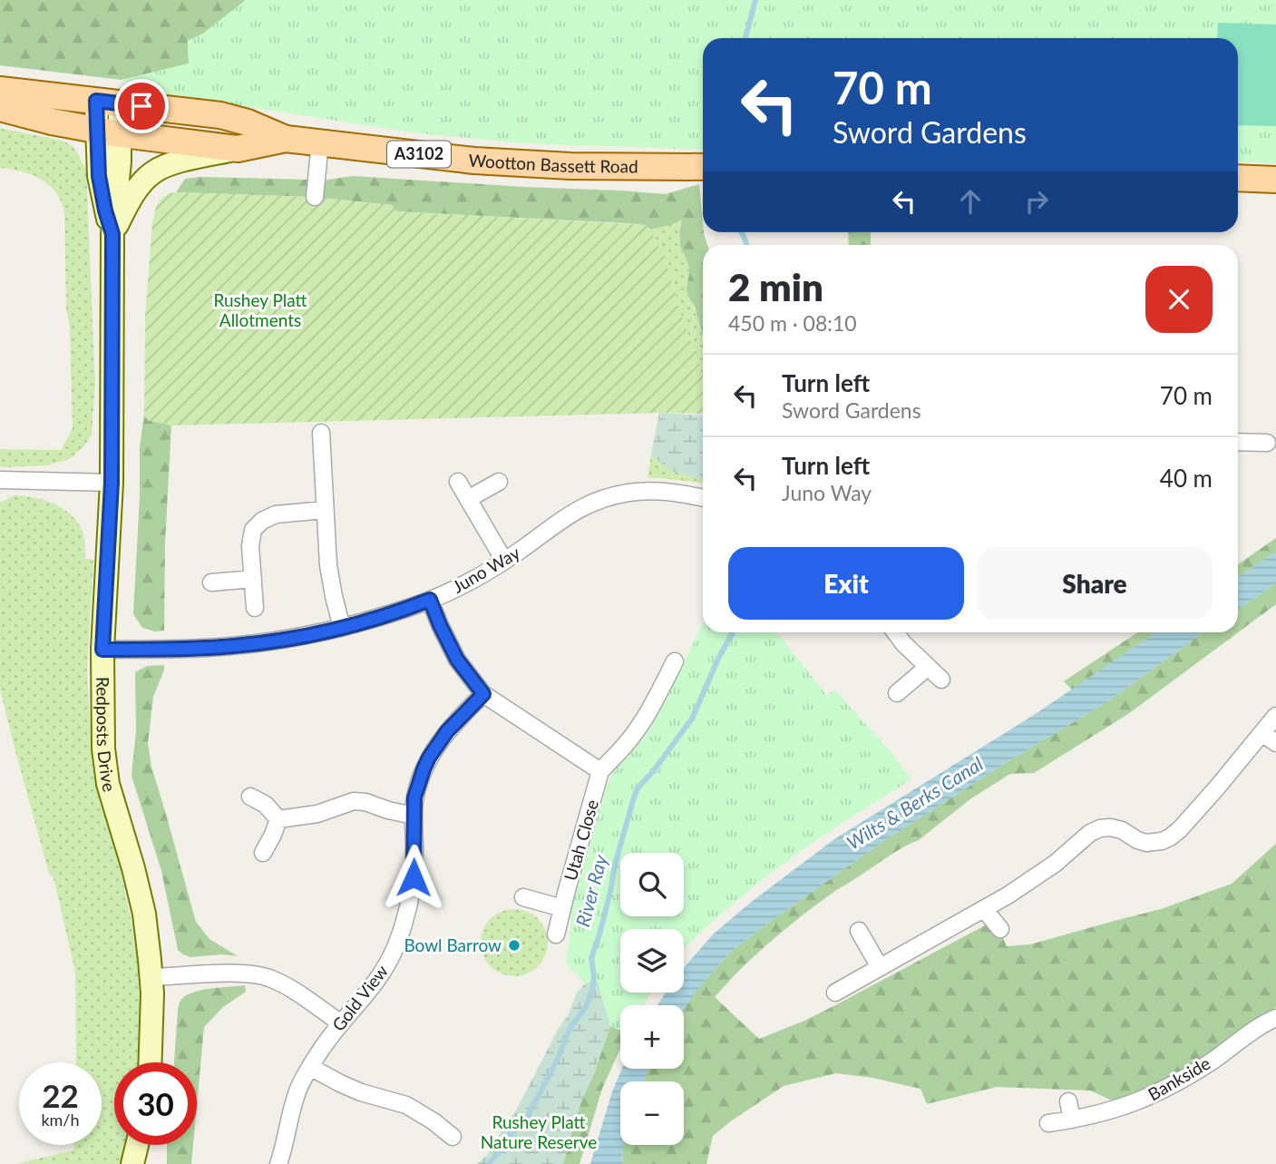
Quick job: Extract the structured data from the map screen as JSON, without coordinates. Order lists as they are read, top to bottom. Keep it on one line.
{"streets":{"main road":["A3102","Wootton Bassett Road","Redposts Drive"],"street":["Juno Way","Utah Close","Gold View","Bankside"]},"crossings":[["Wootton Bassett Road","Redposts Drive"],["Juno Way","Redposts Drive"]],"water":["Wilts & Berks Canal","River Ray"],"parks":["Rushey Platt Allotments","Rushey Platt Nature Reserve"],"places":["Bowl Barrow"],"page":{"turn":["70 m","Sword Gardens"],"heading":["2 min","450 m · 08:10"],"list":[{"name":"Turn left","note":"Sword Gardens","value":"70 m"},{"name":"Turn left","note":"Juno Way","value":"40 m"}],"buttons":["Exit","Share"],"map_buttons":["+","−"],"speed":"22 km/h","limit":"30"}}
